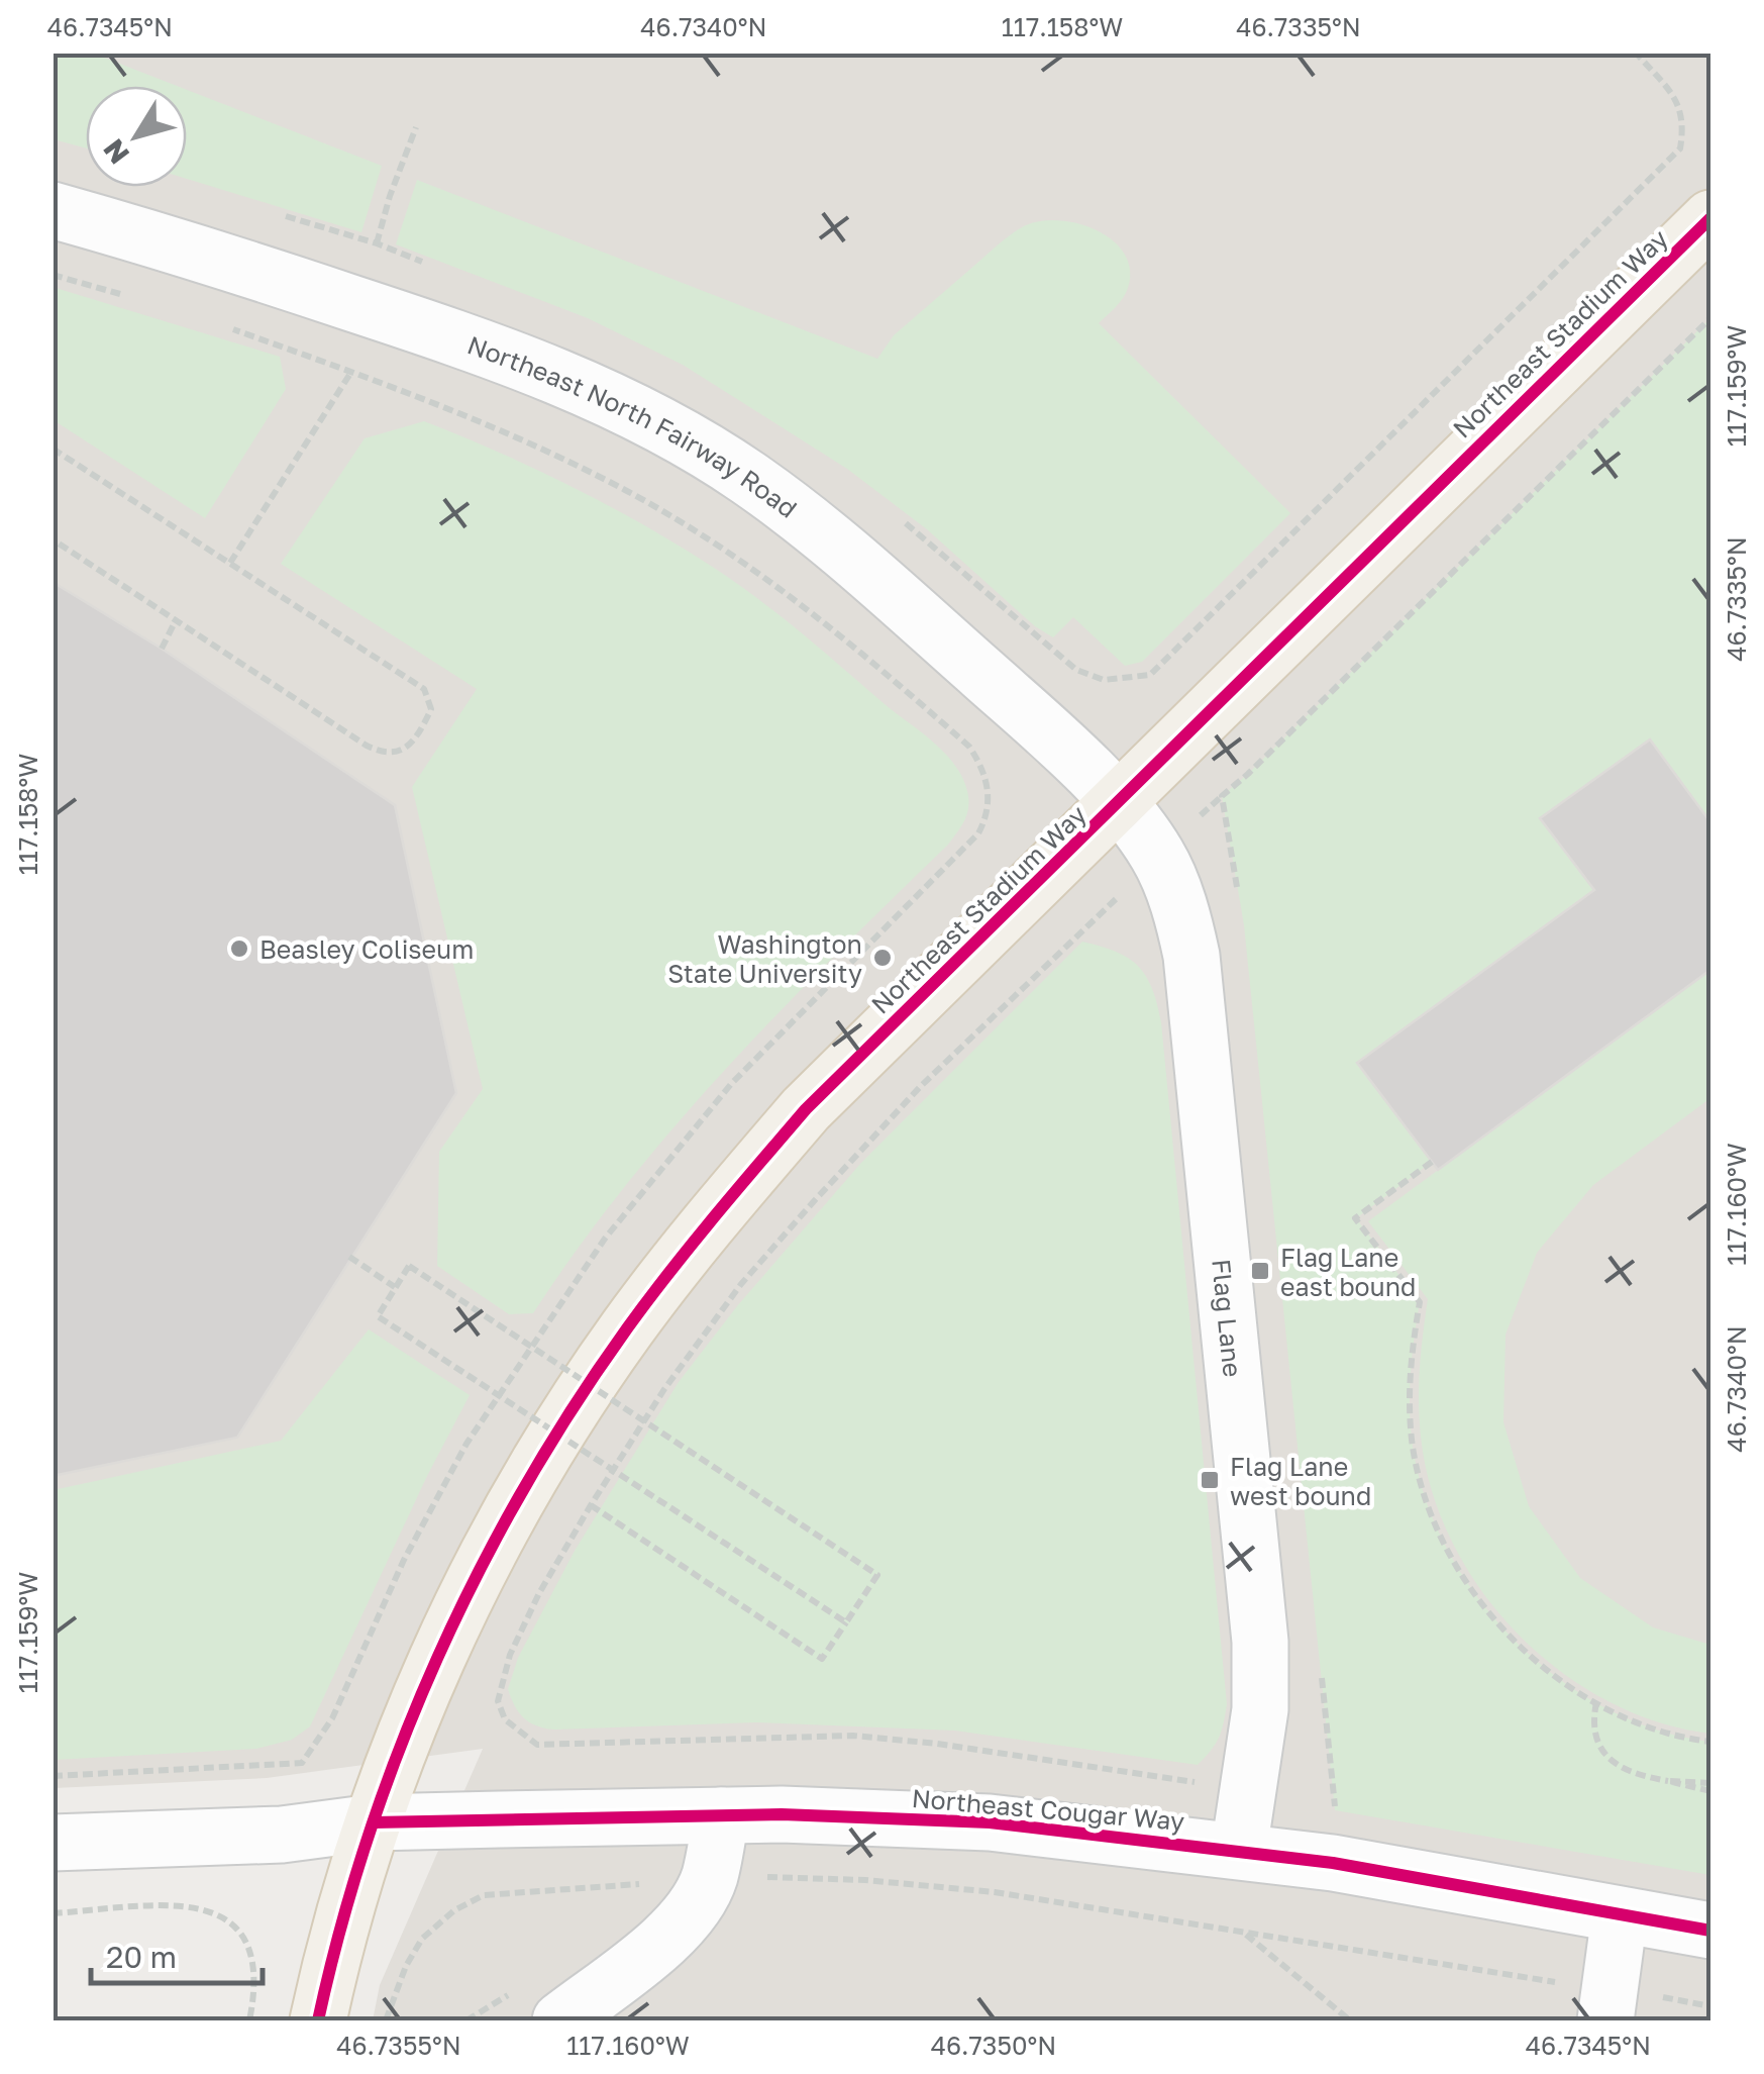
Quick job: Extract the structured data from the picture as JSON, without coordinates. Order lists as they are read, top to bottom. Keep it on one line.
{"streets":{"main road":["Northeast Stadium Way"],"street":["Northeast North Fairway Road","Flag Lane","Northeast Cougar Way"]},"crossings":[["Northeast Stadium Way","Northeast North Fairway Road"],["Northeast Stadium Way","Flag Lane"],["Northeast Stadium Way","Northeast Cougar Way"],["Northeast North Fairway Road","Flag Lane"],["Flag Lane","Northeast Cougar Way"]],"places":{"other":["Beasley Coliseum","Washington State University"],"transit":["Flag Lane east bound","Flag Lane west bound"]},"scale_bar":"20 m","north":"bottom left","coordinates":["46.7345°N","46.7340°N","117.158°W","46.7335°N","117.159°W","117.160°W","46.7355°N","46.7350°N"]}
